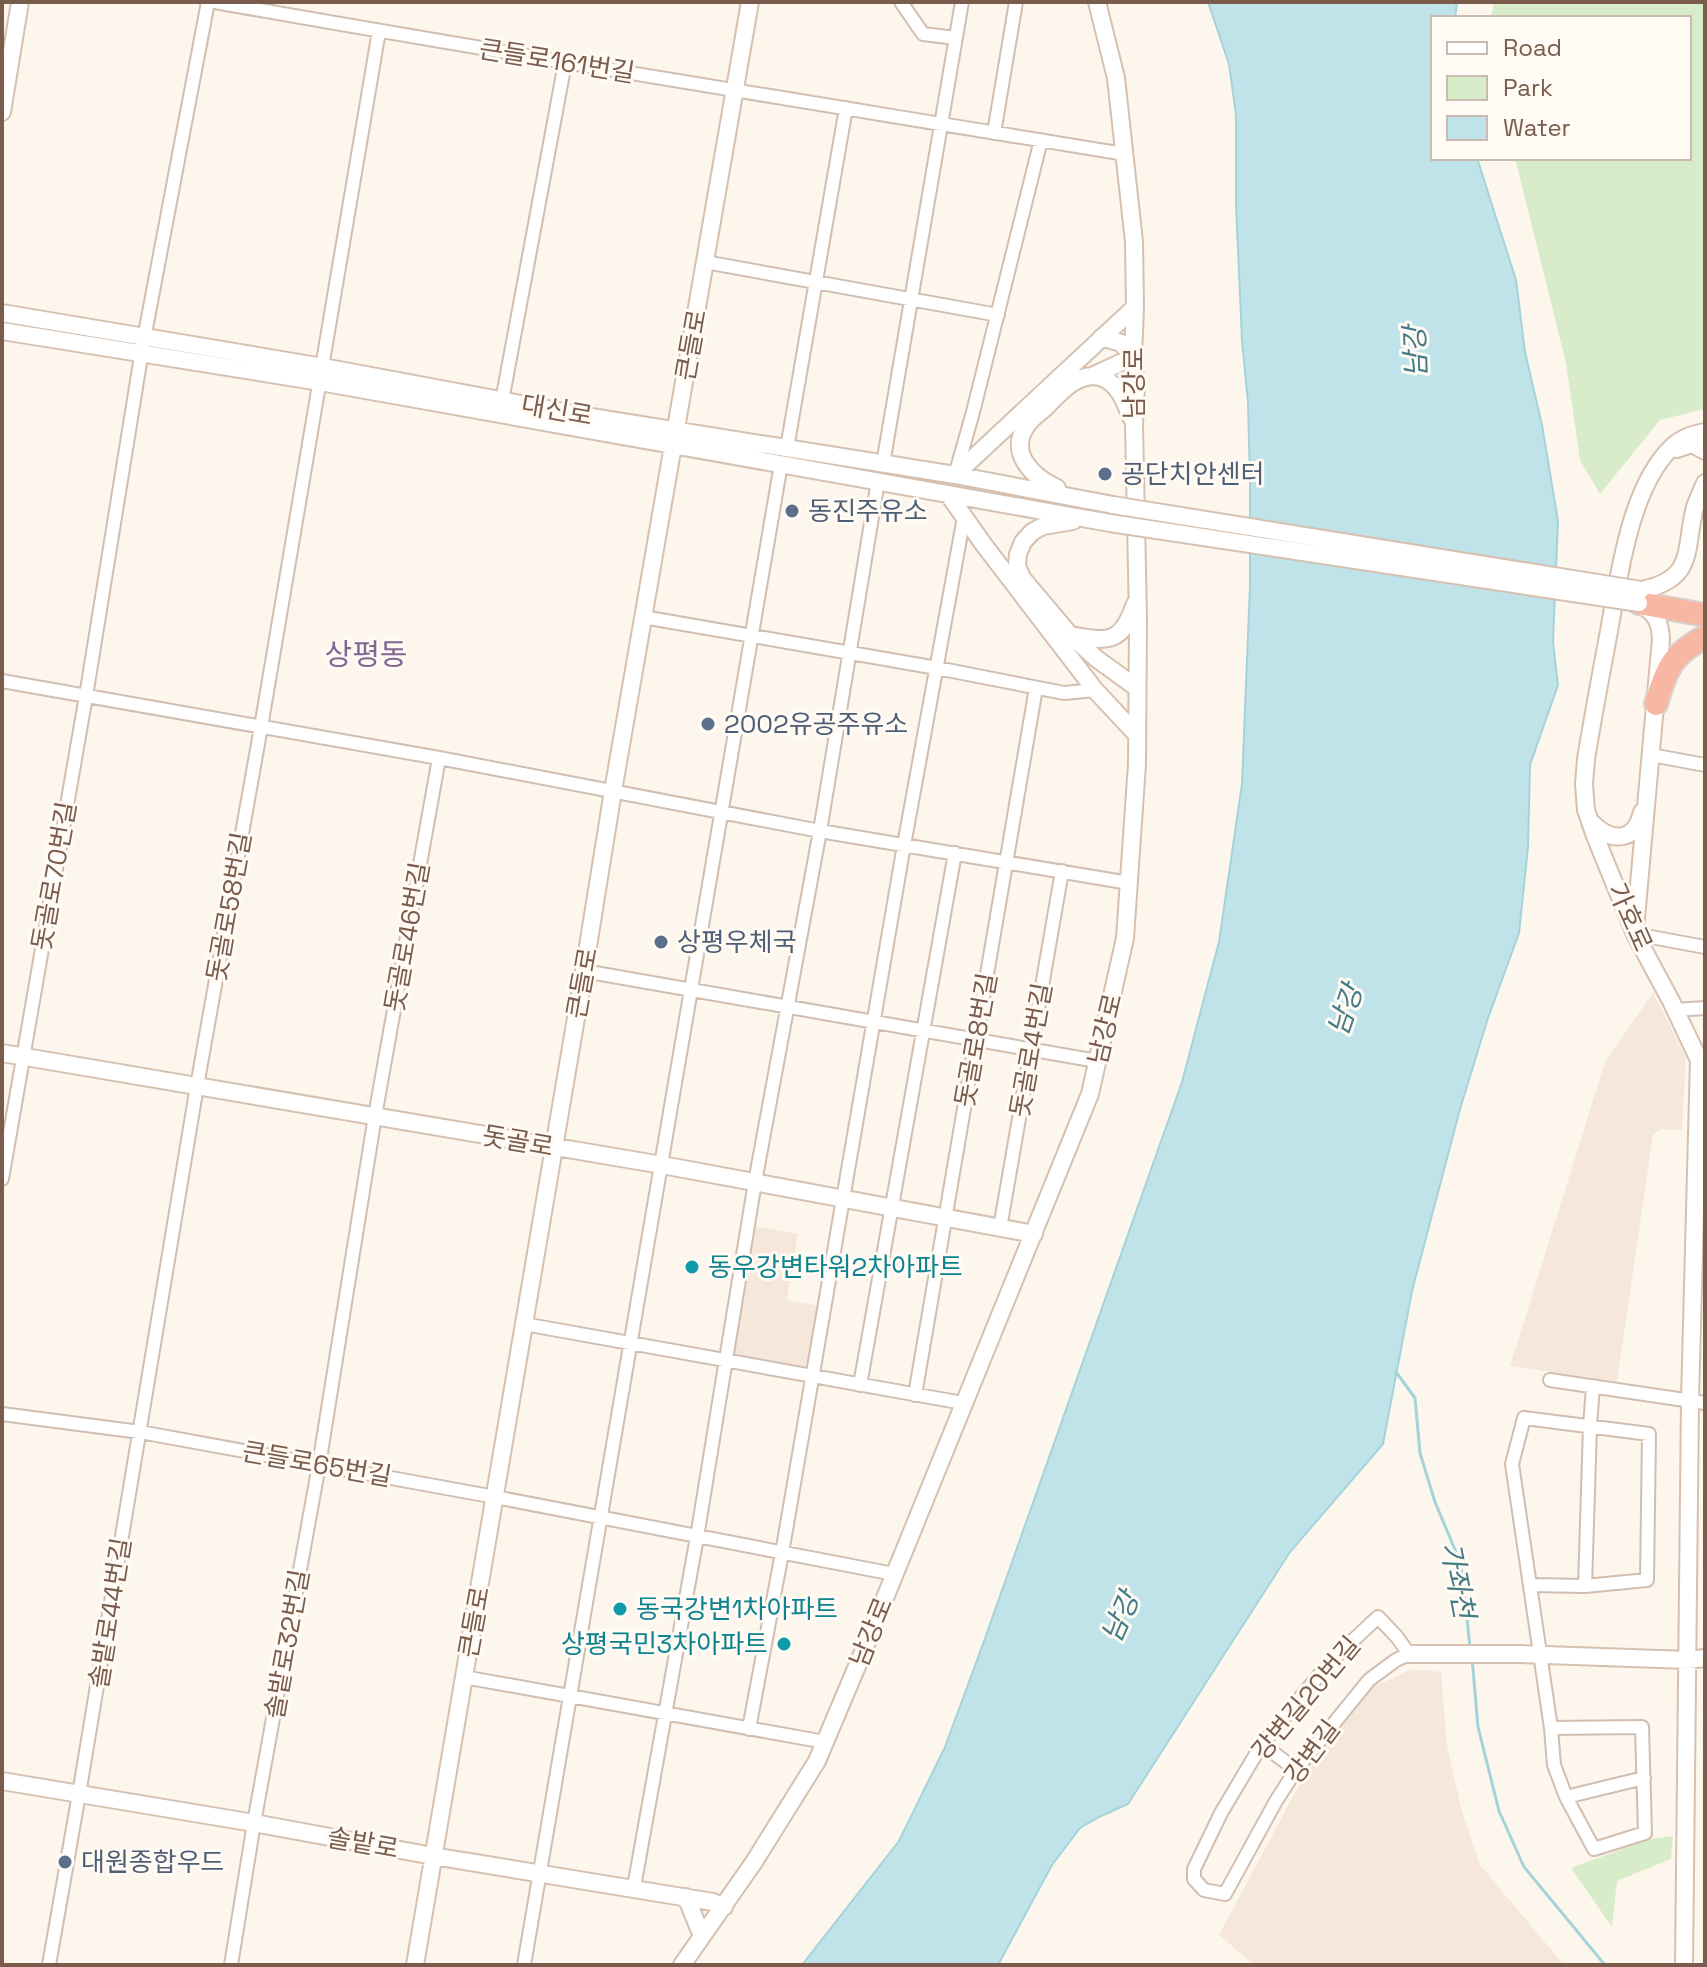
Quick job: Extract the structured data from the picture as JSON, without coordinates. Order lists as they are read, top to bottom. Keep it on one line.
{"streets":{"street":["큰들로161번길","큰들로","남강로","대신로","돗골로70번길","돗골로58번길","가호로","돗골로46번길","돗골로8번길","돗골로4번길","돗골로","큰들로65번길","솔밭로44번길","솔밭로32번길","강변길20번길","강변길","솔밭로"]},"crossings":[["큰들로161번길","큰들로"],["큰들로161번길","남강로"],["큰들로161번길","돗골로58번길"],["큰들로","대신로"],["큰들로","돗골로"],["큰들로","큰들로65번길"],["큰들로","솔밭로"],["남강로","돗골로"],["남강로","큰들로65번길"],["남강로","솔밭로"],["대신로","돗골로70번길"],["대신로","돗골로58번길"],["돗골로70번길","돗골로"],["돗골로58번길","돗골로"],["돗골로58번길","큰들로65번길"],["돗골로58번길","솔밭로44번길"],["돗골로46번길","돗골로"],["돗골로46번길","큰들로65번길"],["돗골로46번길","솔밭로32번길"],["돗골로8번길","돗골로"],["돗골로4번길","돗골로"],["큰들로65번길","솔밭로44번길"],["큰들로65번길","솔밭로32번길"],["솔밭로44번길","솔밭로"],["솔밭로32번길","솔밭로"],["강변길20번길","강변길"]],"districts":["상평동"],"water":["남강","가좌천"],"places":["공단치안센터","동진주유소","2002유공주유소","상평우체국","동우강변타워2차아파트","동국강변1차아파트","상평국민3차아파트","대원종합우드"],"legend":["Road","Park","Water"]}
